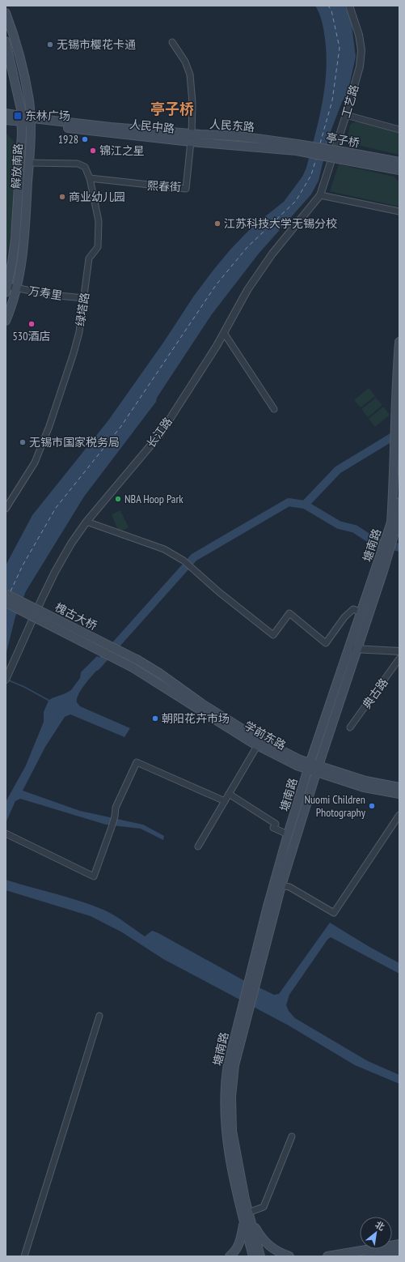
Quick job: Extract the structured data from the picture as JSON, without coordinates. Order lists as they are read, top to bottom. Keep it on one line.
{"streets":{"main road":["人民东路","亭子桥","解放南路","塘南路","槐古大桥","学前东路"],"street":["工艺路","熙春街","万寿里","绿塔路","长江路","典古路"]},"crossings":[["工艺路","长江路"],["人民东路","亭子桥"],["人民东路","解放南路"],["人民东路","熙春街"],["解放南路","万寿里"],["解放南路","绿塔路"],["熙春街","绿塔路"],["万寿里","绿塔路"],["塘南路","学前东路"],["槐古大桥","学前东路"]],"districts":["亭子桥"],"places":{"other":["无锡市樱花卡通","1928","锦江之星","商业幼儿园","江苏科技大学无锡分校","530酒店","无锡市国家税务局","NBA Hoop Park","朝阳花卉市场","Nuomi Children Photography"],"transit":["东林广场"]},"north":"top right"}
